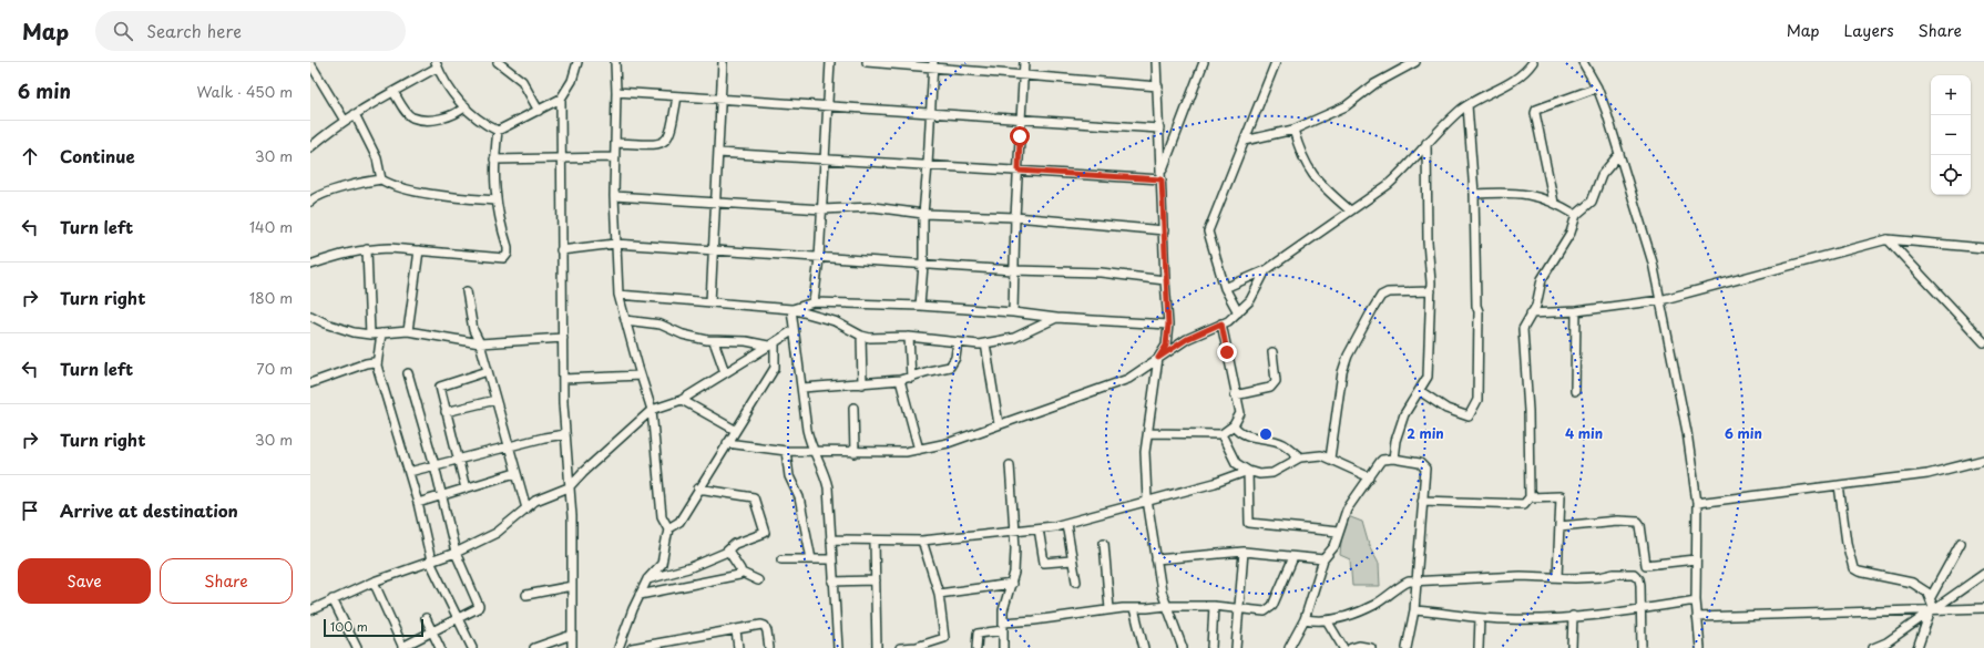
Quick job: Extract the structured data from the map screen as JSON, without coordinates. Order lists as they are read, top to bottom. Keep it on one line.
{"scale_bar":"100 m","page":{"header":"Map","search":"Search here","nav":["Map","Layers","Share"],"heading":["6 min","Walk · 450 m"],"map_buttons":["+","−"],"list":[["Continue","30 m"],["Turn left","140 m"],["Turn right","180 m"],["Turn left","70 m"],["Turn right","30 m"],"Arrive at destination"],"buttons":["Save","Share"],"scale":"100 m"},"rings":["2 min","4 min","6 min"]}
